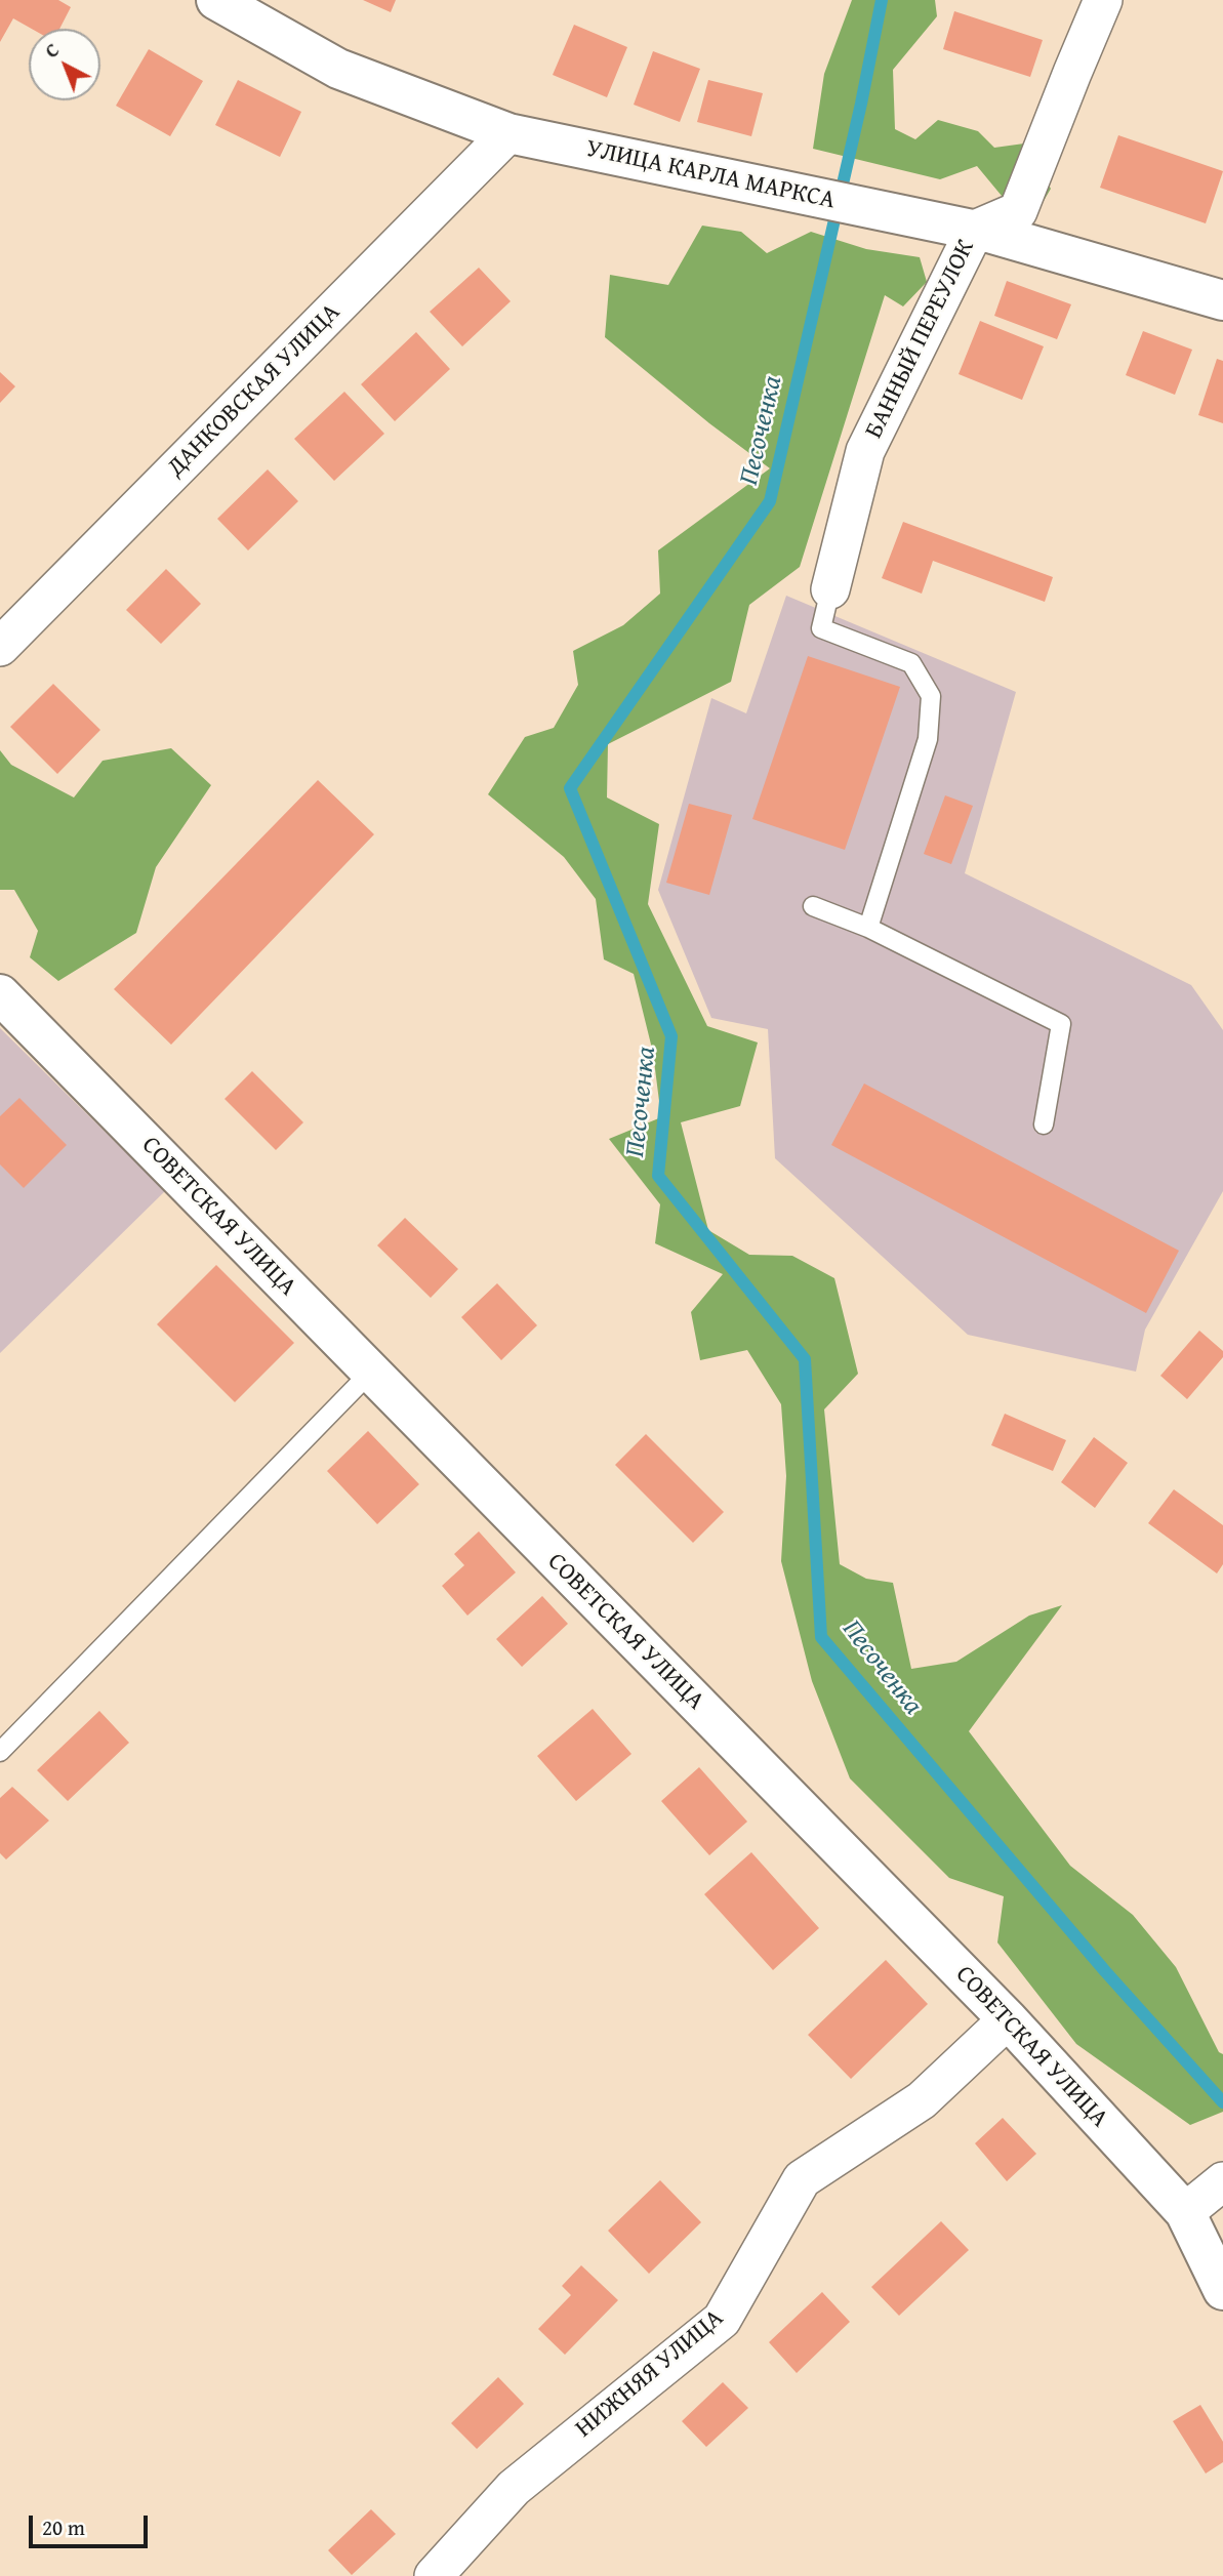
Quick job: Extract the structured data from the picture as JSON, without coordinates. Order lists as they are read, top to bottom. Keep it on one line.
{"streets":{"street":["УЛИЦА КАРЛА МАРКСА","БАННЫЙ ПЕРЕУЛОК","ДАНКОВСКАЯ УЛИЦА","СОВЕТСКАЯ УЛИЦА","НИЖНЯЯ УЛИЦА"]},"crossings":[["УЛИЦА КАРЛА МАРКСА","БАННЫЙ ПЕРЕУЛОК"],["УЛИЦА КАРЛА МАРКСА","ДАНКОВСКАЯ УЛИЦА"],["СОВЕТСКАЯ УЛИЦА","НИЖНЯЯ УЛИЦА"]],"water":["Песоченка"],"scale_bar":"20 m","north":"top left"}
